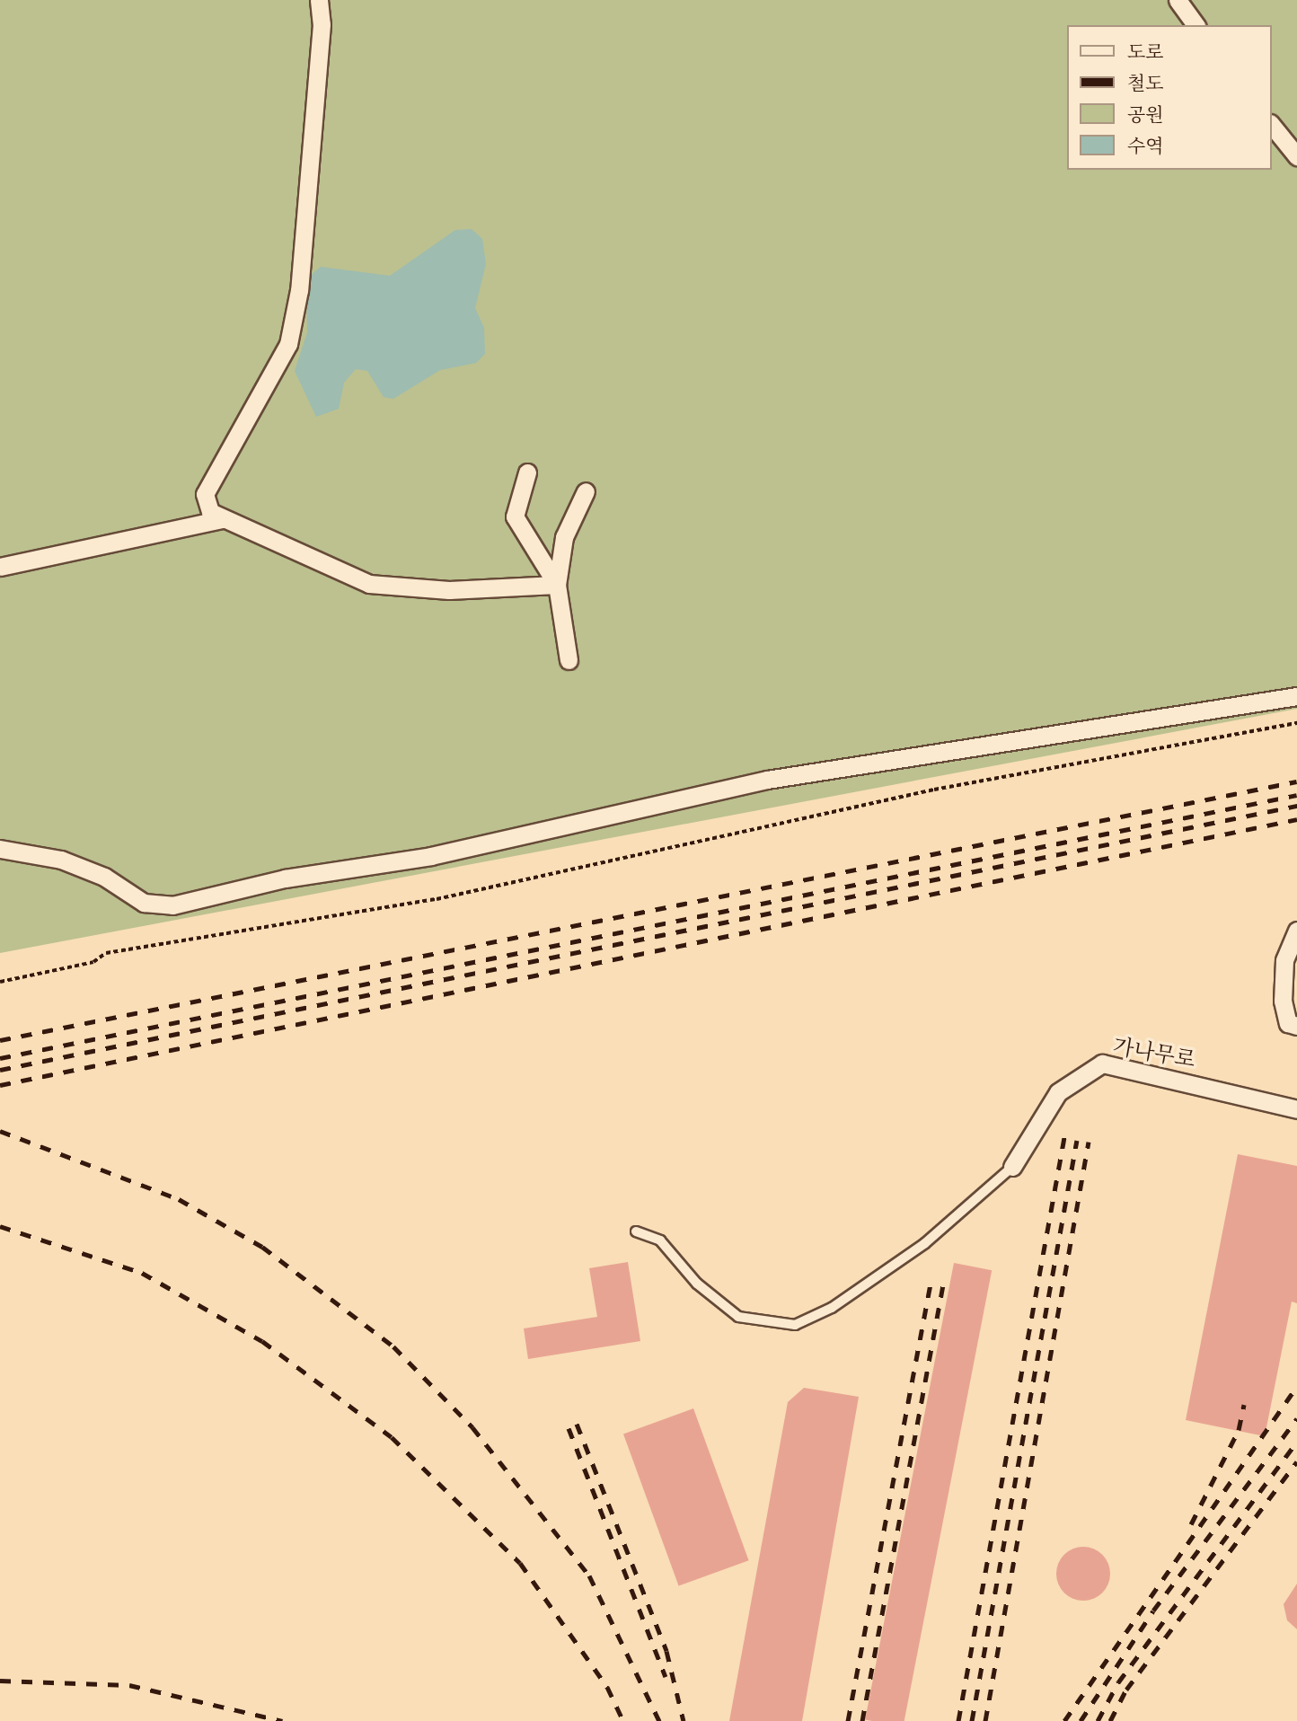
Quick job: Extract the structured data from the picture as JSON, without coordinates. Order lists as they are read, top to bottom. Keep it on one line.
{"streets":{"street":["가나무로"]},"legend":["도로","철도","공원","수역"]}
